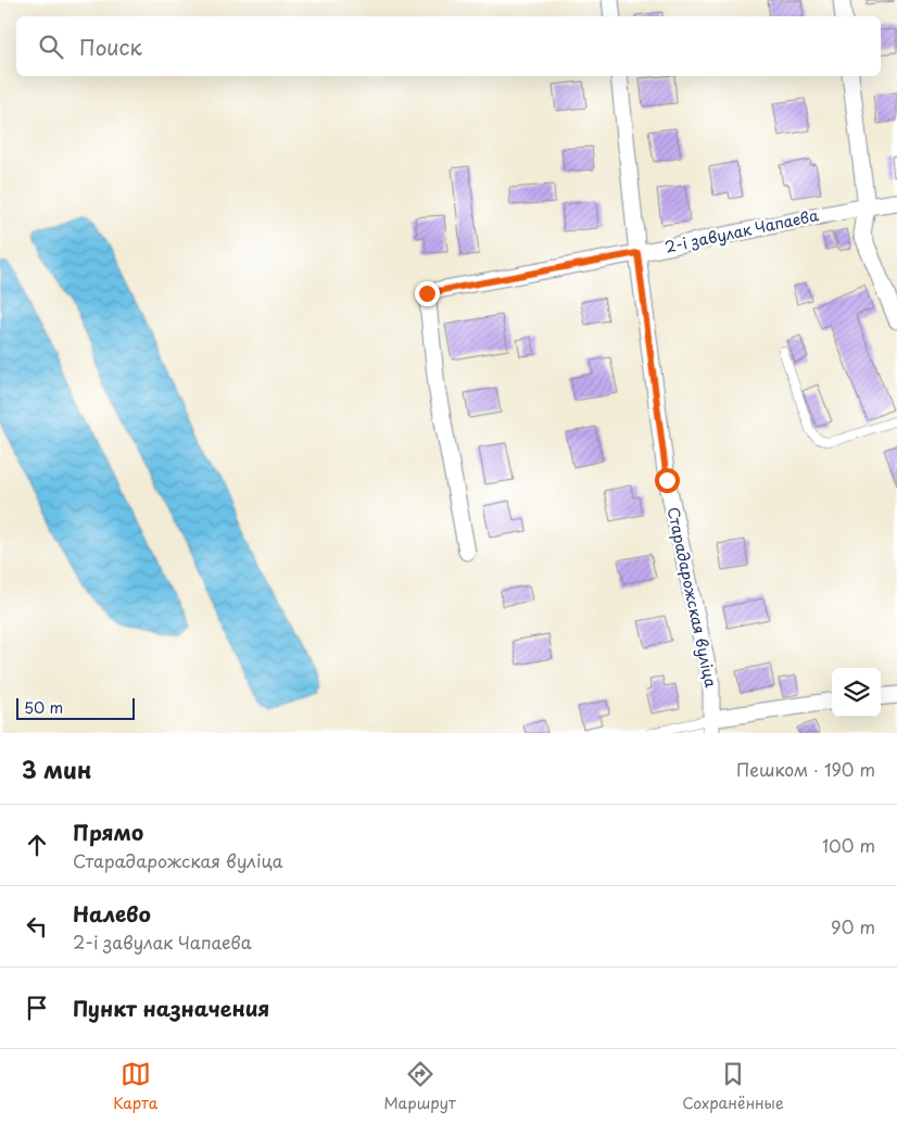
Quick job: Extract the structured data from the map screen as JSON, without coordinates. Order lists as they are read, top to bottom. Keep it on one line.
{"streets":{"street":["2-і завулак Чапаева","Старадарожская вуліца"]},"crossings":[["2-і завулак Чапаева","Старадарожская вуліца"]],"scale_bar":"50 m","page":{"search":"Поиск","scale":"50 m","heading":["3 мин","Пешком · 190 m"],"list":[["Прямо","Старадарожская вуліца","100 m"],["Налево","2-і завулак Чапаева","90 m"],"Пункт назначения"],"nav":["Карта","Маршрут","Сохранённые"]}}
